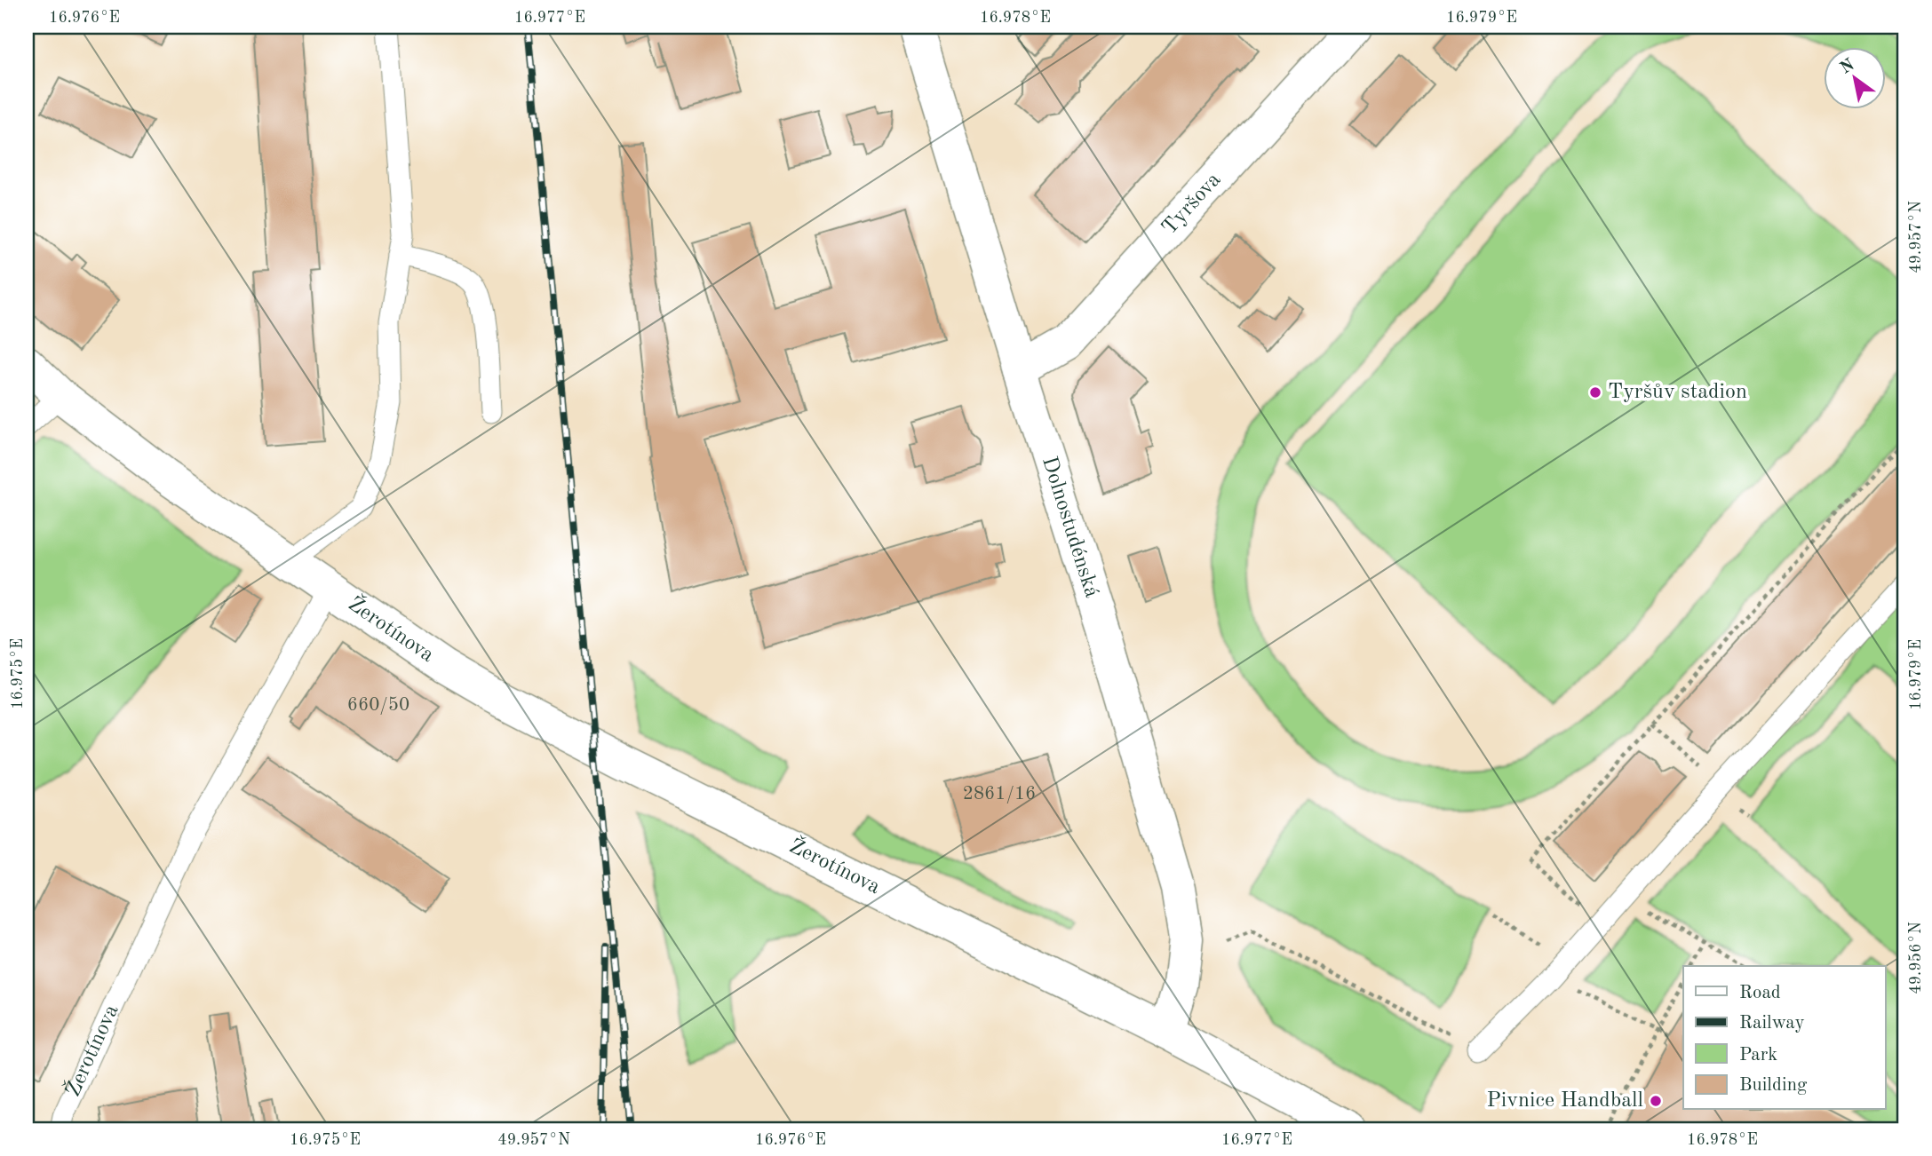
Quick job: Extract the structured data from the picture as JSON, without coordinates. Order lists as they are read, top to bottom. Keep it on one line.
{"streets":{"street":["Tyršova","Dolnostudénská","Žerotínova"]},"crossings":[["Tyršova","Dolnostudénská"],["Dolnostudénská","Žerotínova"]],"places":["Tyršův stadion","Pivnice Handball"],"house_numbers":["660/50","2861/16"],"legend":["Road","Railway","Park","Building"],"north":"top left","coordinates":["16.976°E","16.977°E","16.978°E","16.979°E","49.957°N","16.975°E","49.956°N"]}
